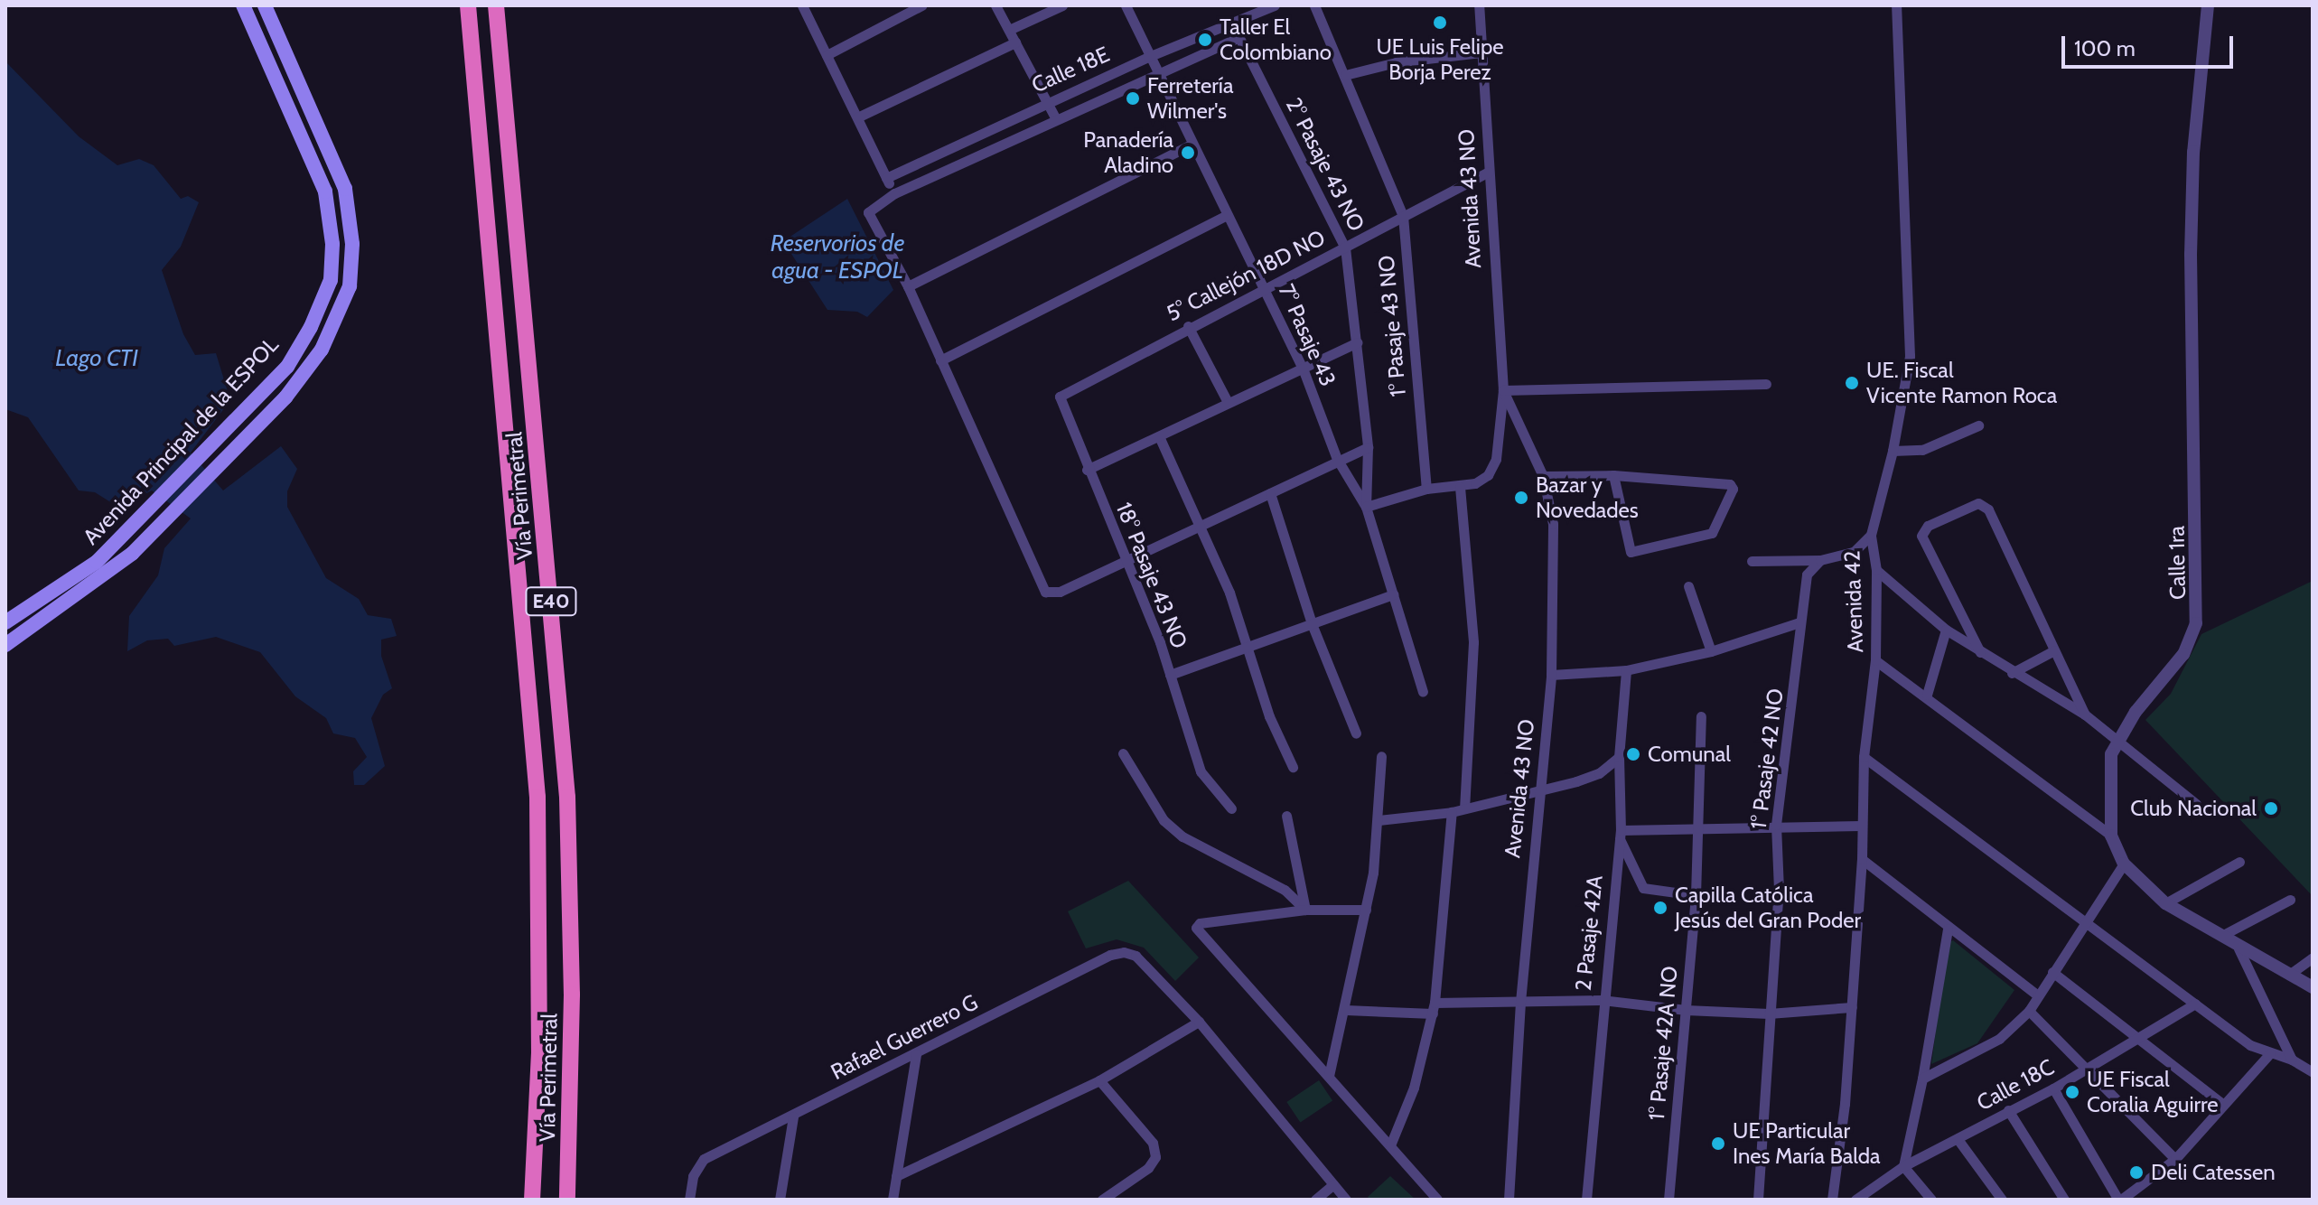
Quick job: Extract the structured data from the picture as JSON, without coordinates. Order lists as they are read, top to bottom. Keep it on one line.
{"streets":{"highway":["Vía Perimetral","E40"],"main road":["Avenida Principal de la ESPOL"],"street":["Calle 18E","2° Pasaje 43 NO","Avenida 43 NO","5° Callejón 18D NO","1° Pasaje 43 NO","7° Pasaje 43","Calle 1ra","18° Pasaje 43 NO","Avenida 42","1° Pasaje 42 NO","2 Pasaje 42A","Rafael Guerrero G","1° Pasaje 42A NO","Calle 18C"]},"crossings":[["Calle 18E","2° Pasaje 43 NO"],["Calle 18E","7° Pasaje 43"],["2° Pasaje 43 NO","Avenida 43 NO"],["2° Pasaje 43 NO","5° Callejón 18D NO"],["2° Pasaje 43 NO","7° Pasaje 43"],["Avenida 43 NO","5° Callejón 18D NO"],["Avenida 43 NO","1° Pasaje 43 NO"],["Avenida 43 NO","7° Pasaje 43"],["5° Callejón 18D NO","1° Pasaje 43 NO"],["5° Callejón 18D NO","7° Pasaje 43"],["5° Callejón 18D NO","18° Pasaje 43 NO"]],"water":["Reservorios de agua - ESPOL","Lago CTI"],"places":["UE Luis Felipe Borja Perez","Taller El Colombiano","Ferretería Wilmer's","Panadería Aladino","UE. Fiscal Vicente Ramon Roca","Bazar y Novedades","Comunal","Club Nacional","Capilla Católica Jesús del Gran Poder","UE Fiscal Coralia Aguirre","UE Particular Ines María Balda","Deli Catessen"],"scale_bar":"100 m"}
